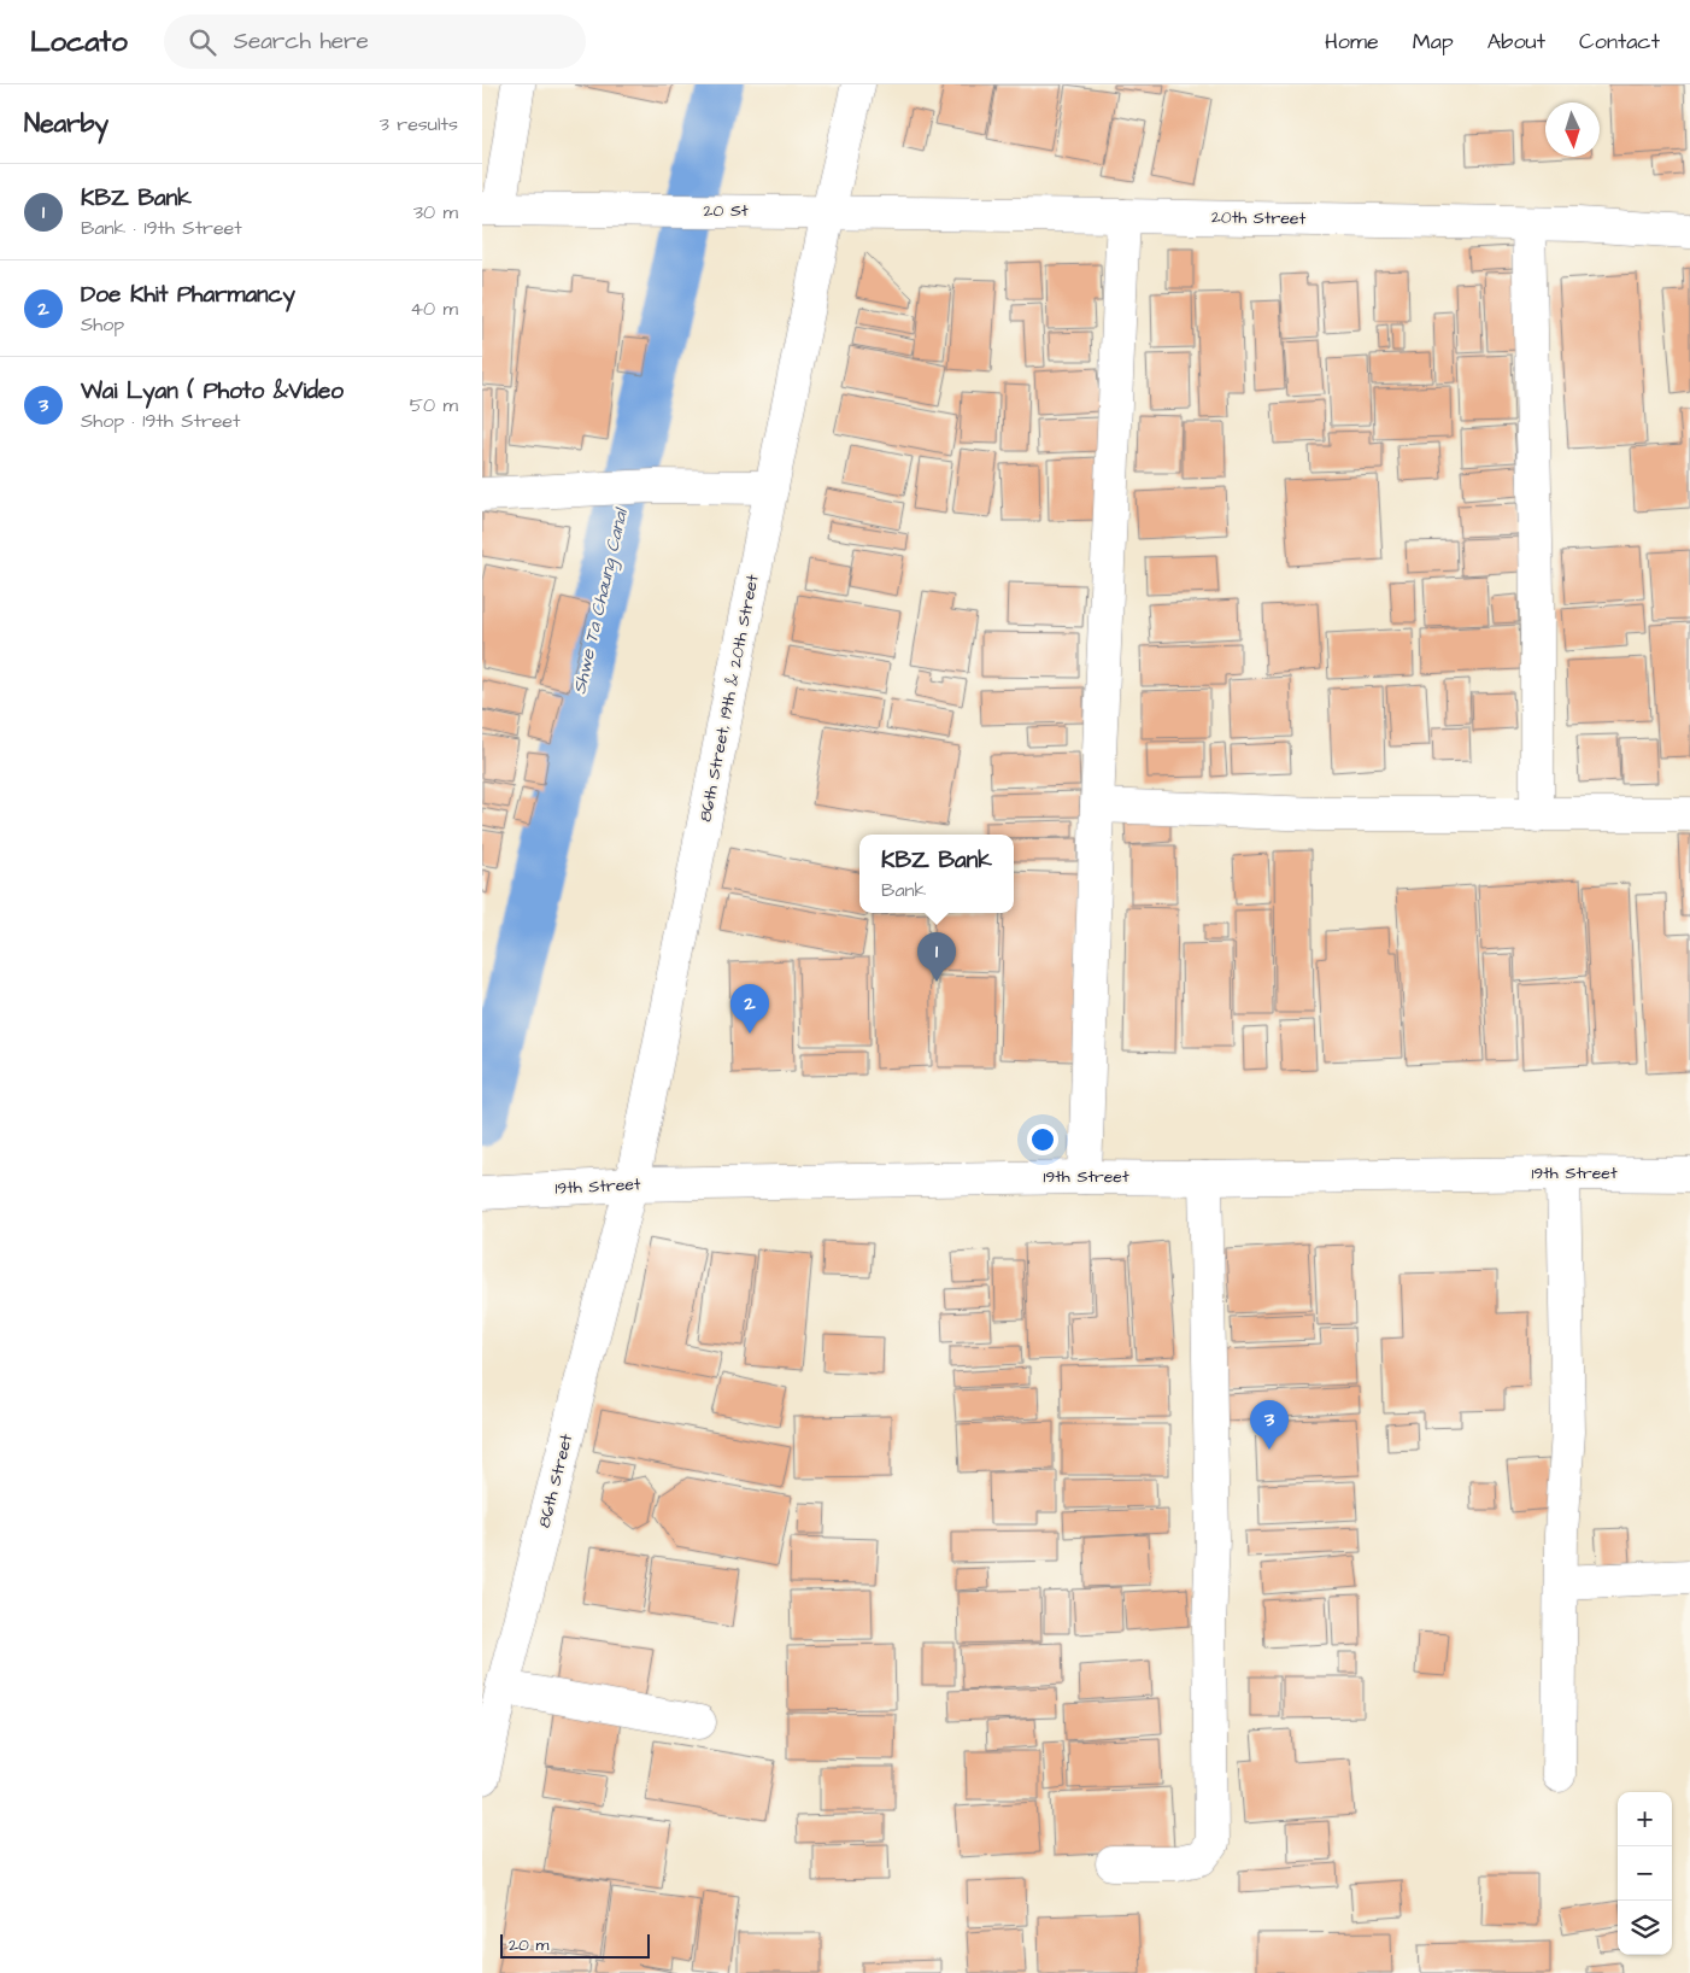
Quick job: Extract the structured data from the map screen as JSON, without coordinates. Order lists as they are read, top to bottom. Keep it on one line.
{"streets":{"street":["20 St","20th Street","86th Street, 19th & 20th Street","19th Street","86th Street"]},"crossings":[["20 St","20th Street"],["20 St","86th Street, 19th & 20th Street"],["20th Street","86th Street, 19th & 20th Street"],["86th Street, 19th & 20th Street","19th Street"],["86th Street, 19th & 20th Street","86th Street"],["19th Street","86th Street"]],"water":["Shwe Ta Chaung Canal"],"scale_bar":"20 m","north":"bottom","page":{"header":"Locato","search":"Search here","nav":["Home","Map","About","Contact"],"heading":["Nearby","3 results"],"list":[{"mark":"1","name":"KBZ Bank","note":"Bank · 19th Street","value":"30 m"},{"mark":"2","name":"Doe Khit Pharmancy","note":"Shop","value":"40 m"},{"mark":"3","name":"Wai Lyan ( Photo &Video","note":"Shop · 19th Street","value":"50 m"}],"popup":["KBZ Bank","Bank"],"pins":["1","2","3"],"map_buttons":["+","−"],"scale":"20 m"}}
